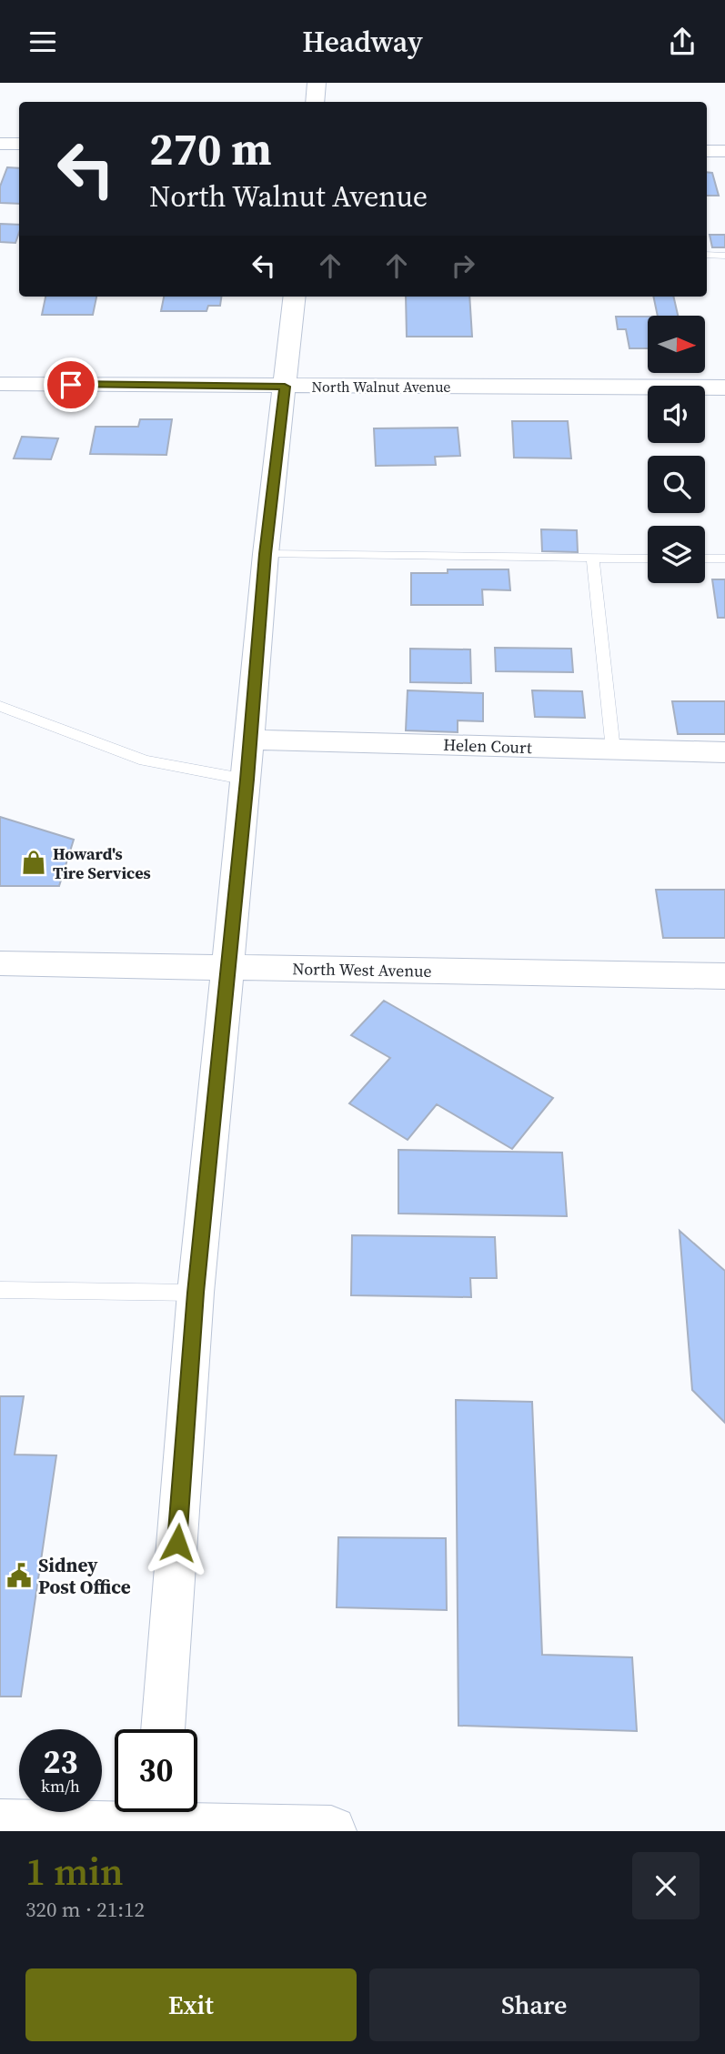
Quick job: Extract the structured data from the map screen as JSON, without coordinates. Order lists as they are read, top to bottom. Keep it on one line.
{"streets":{"street":["North Walnut Avenue","Helen Court","North West Avenue"]},"places":{"shop":["Howard's Tire Services"],"public building":["Sidney Post Office"]},"north":"right","page":{"header":"Headway","turn":["270 m","North Walnut Avenue"],"speed":"23 km/h","limit":"30","heading":["1 min","320 m · 21:12"],"buttons":["Exit","Share"]}}
